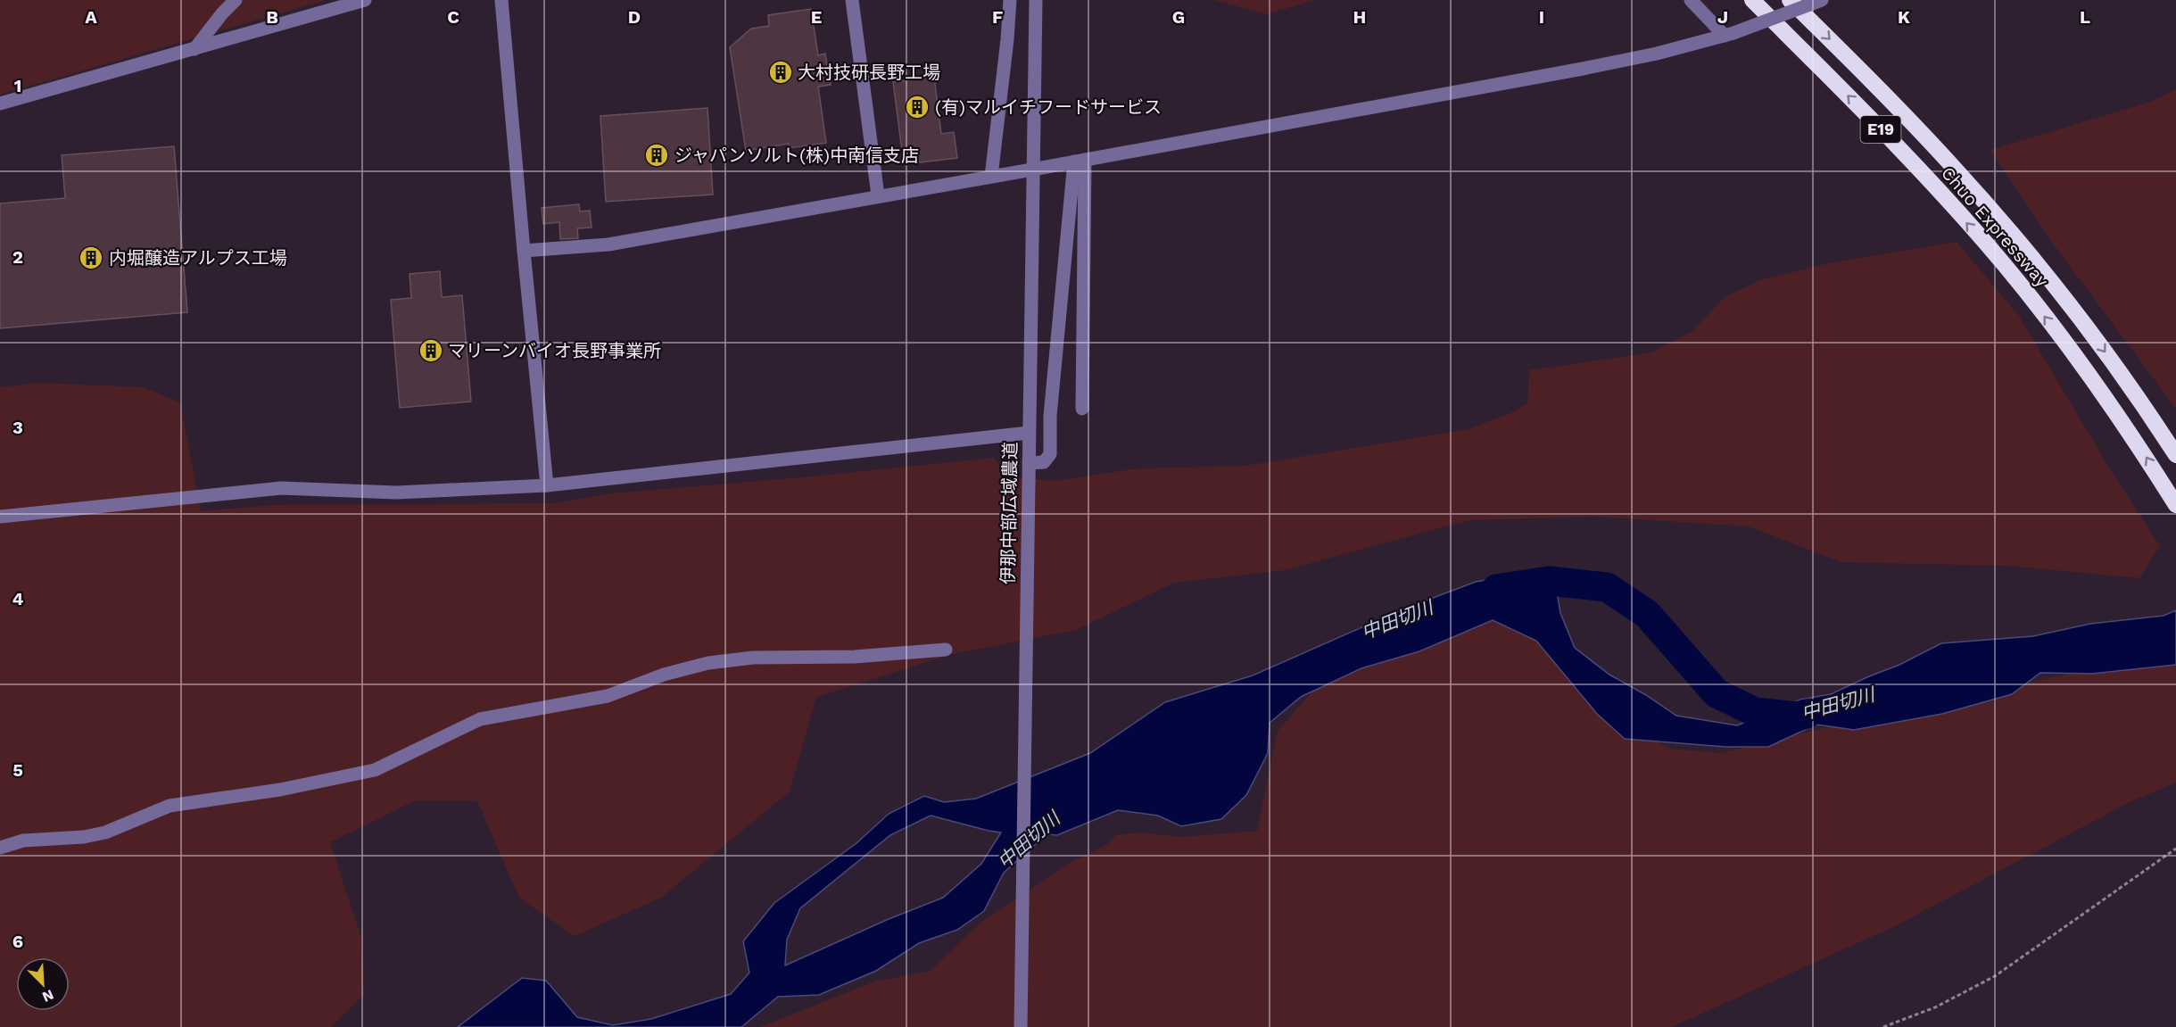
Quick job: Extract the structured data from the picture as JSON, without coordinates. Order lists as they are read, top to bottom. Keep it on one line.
{"streets":{"highway":["E19","Chuo Expressway"],"street":["伊那中部広域農道"]},"water":["中田切川"],"places":{"building":["大村技研長野工場","(有)マルイチフードサービス","ジャパンソルト(株)中南信支店","内堀醸造アルプス工場","マリーンバイオ長野事業所"]},"north":"bottom right","grid":{"columns":["A","B","C","D","E","F","G","H","I","J","K","L"],"rows":["1","2","3","4","5","6"]}}
